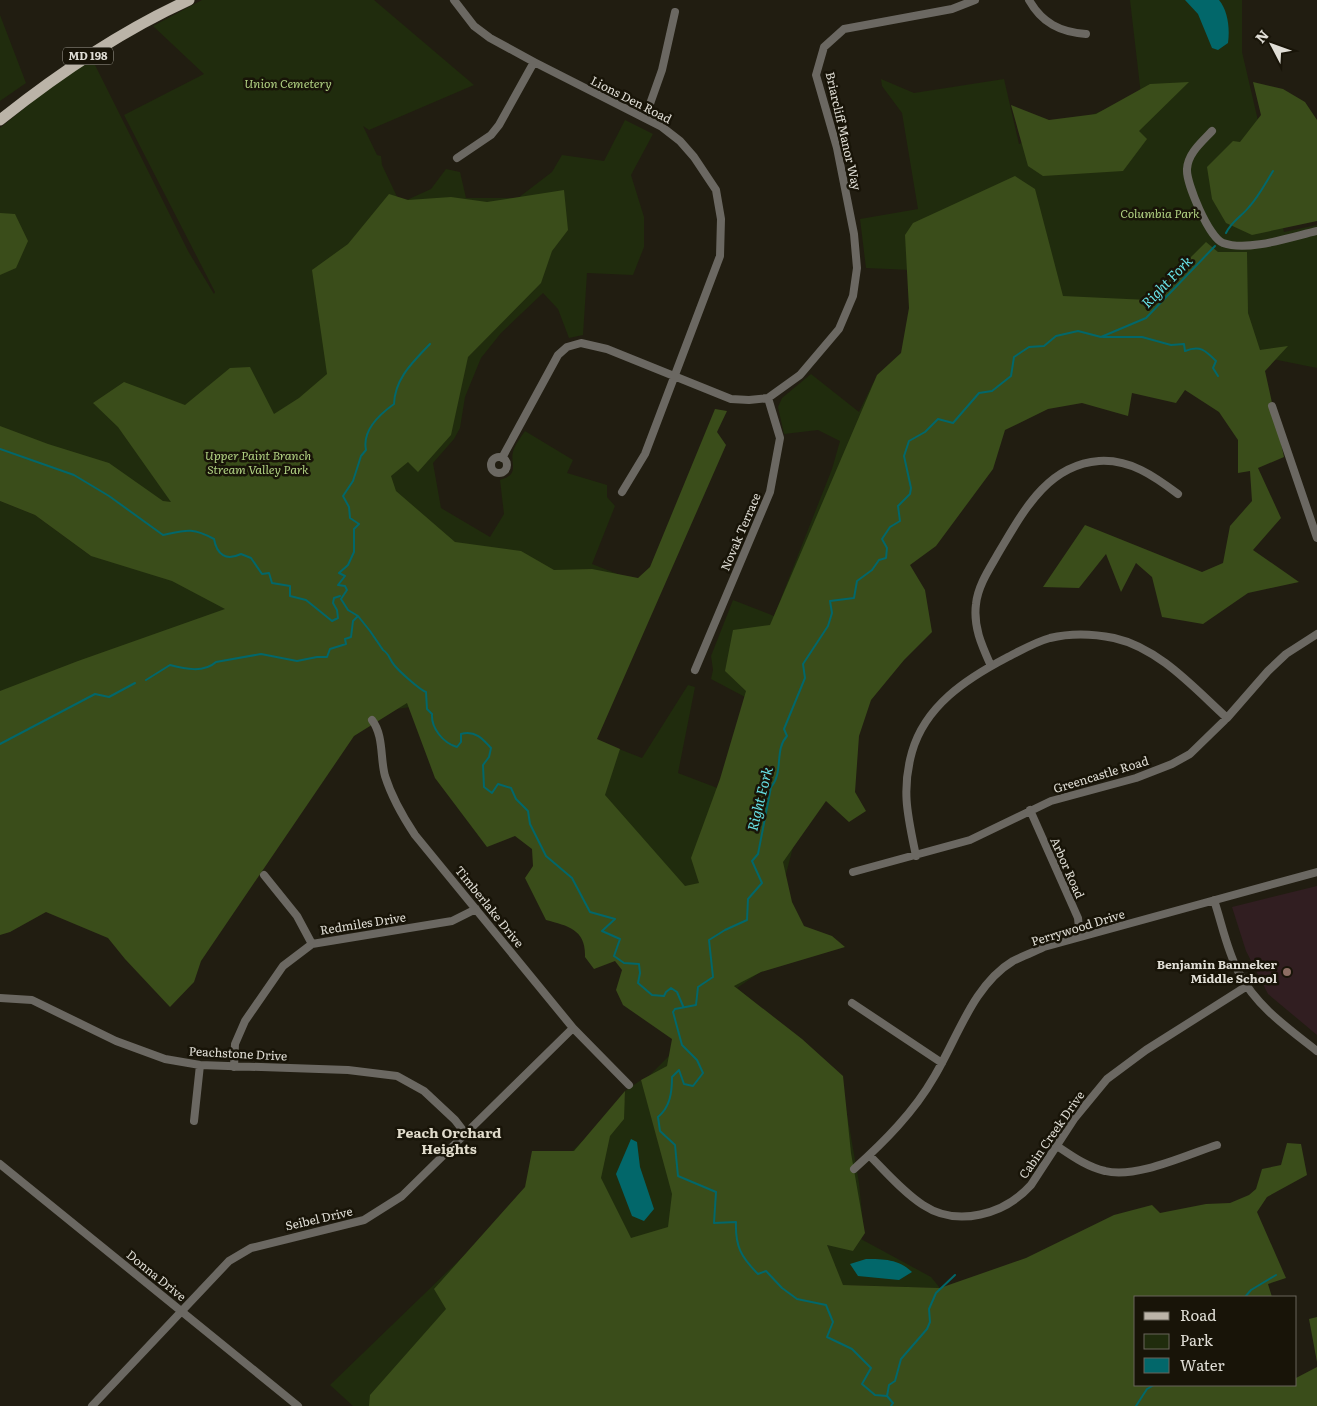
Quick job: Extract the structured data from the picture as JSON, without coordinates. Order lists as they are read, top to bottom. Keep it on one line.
{"streets":{"main road":["MD 198"],"street":["Lions Den Road","Briarcliff Manor Way","Novak Terrace","Greencastle Road","Arbor Road","Timberlake Drive","Redmiles Drive","Perrywood Drive","Peachstone Drive","Cabin Creek Drive","Seibel Drive","Donna Drive"]},"crossings":[["Briarcliff Manor Way","Novak Terrace"],["Greencastle Road","Arbor Road"],["Arbor Road","Perrywood Drive"],["Timberlake Drive","Redmiles Drive"],["Timberlake Drive","Seibel Drive"],["Redmiles Drive","Peachstone Drive"],["Perrywood Drive","Cabin Creek Drive"],["Peachstone Drive","Seibel Drive"],["Seibel Drive","Donna Drive"]],"districts":["Peach Orchard Heights"],"water":["Right Fork"],"parks":["Union Cemetery","Columbia Park","Upper Paint Branch Stream Valley Park"],"places":["Benjamin Banneker Middle School"],"legend":["Road","Park","Water"],"north":"top left"}
